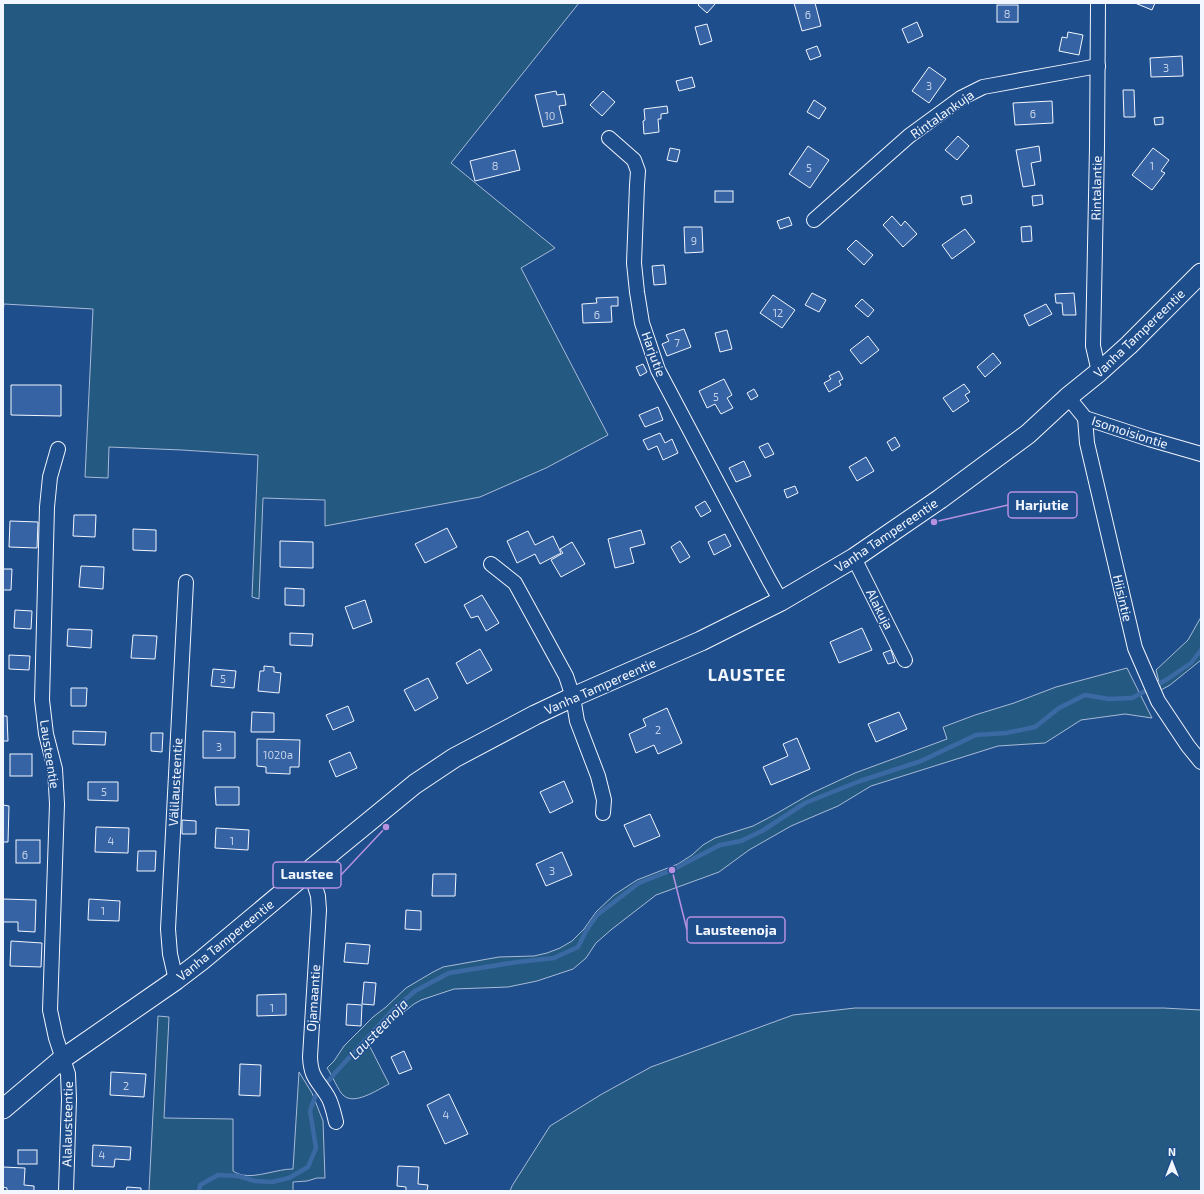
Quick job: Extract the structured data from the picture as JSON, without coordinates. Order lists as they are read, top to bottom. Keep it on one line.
{"streets":{"main road":["Vanha Tampereentie"],"street":["Rintalankuja","Rintalantie","Harjutie","Isomoisiontie","Hiisintie","Alakuja","Lausteentie","Välilausteentie","Ojamaantie","Alalausteentie"]},"crossings":[["Rintalankuja","Rintalantie"],["Rintalantie","Vanha Tampereentie"],["Vanha Tampereentie","Harjutie"],["Vanha Tampereentie","Isomoisiontie"],["Vanha Tampereentie","Alakuja"],["Vanha Tampereentie","Lausteentie"],["Vanha Tampereentie","Välilausteentie"],["Vanha Tampereentie","Ojamaantie"],["Vanha Tampereentie","Alalausteentie"],["Isomoisiontie","Hiisintie"],["Lausteentie","Alalausteentie"]],"districts":["LAUSTEE"],"water":["Lausteenoja"],"places":["Harjutie","Laustee","Lausteenoja"],"house_numbers":["8","6","3","3","6","10","8","1","5","9","12","6","7","5","5","2","3","1020a","5","4","1","6","3","1","1","2","4","4"],"north":"top"}
